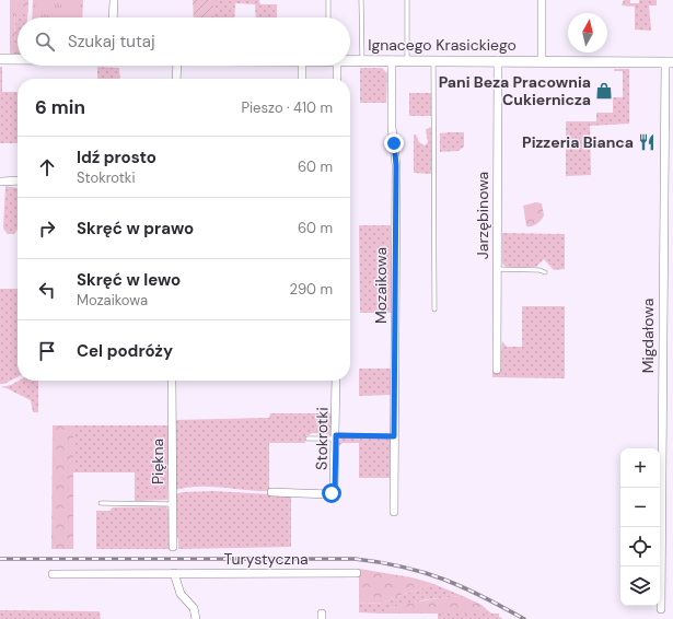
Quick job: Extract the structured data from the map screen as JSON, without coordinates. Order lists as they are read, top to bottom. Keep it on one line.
{"streets":{"street":["Ignacego Krasickiego","Jarzębinowa","Mozaikowa","Migdałowa","Stokrotki","Piękna","Turystyczna"]},"crossings":[["Ignacego Krasickiego","Jarzębinowa"],["Ignacego Krasickiego","Mozaikowa"],["Ignacego Krasickiego","Migdałowa"]],"places":{"shop":["Pani Beza Pracownia Cukiernicza"],"restaurant":["Pizzeria Bianca"]},"north":"top","page":{"search":"Szukaj tutaj","heading":["6 min","Pieszo · 410 m"],"list":[["Idź prosto","Stokrotki","60 m"],["Skręć w prawo","60 m"],["Skręć w lewo","Mozaikowa","290 m"],"Cel podróży"],"map_buttons":["+","−"]}}
